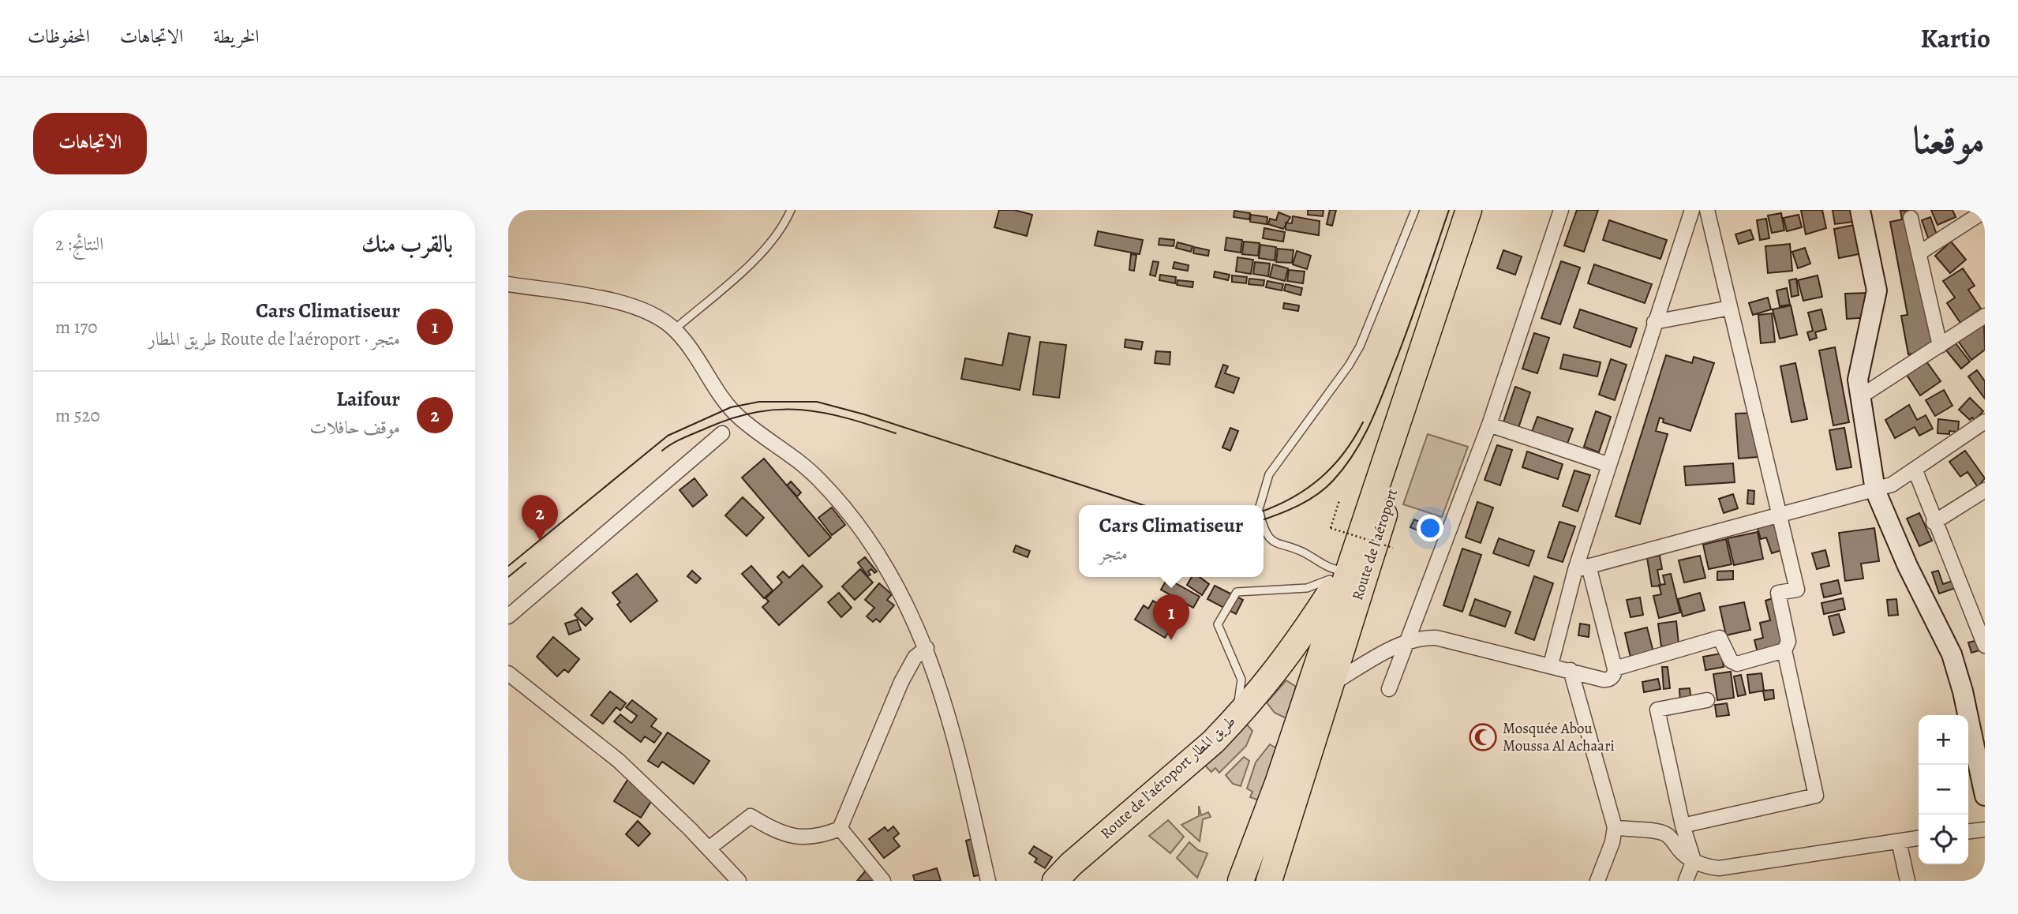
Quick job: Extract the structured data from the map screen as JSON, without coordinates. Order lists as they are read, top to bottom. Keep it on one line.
{"streets":{"highway":["Route de l'aéroport","Route de l'aéroport طريق المطار"]},"places":{"mosque":["Mosquée Abou Moussa Al Achaari"]},"page":{"header":"Kartio","nav":["الخريطة","الاتجاهات","المحفوظات"],"title":"موقعنا","buttons":"الاتجاهات","heading":["بالقرب منك","النتائج: 2"],"list":[{"mark":"1","name":"Cars Climatiseur","note":"متجر · Route de l'aéroport طريق المطار","value":"170 m"},{"mark":"2","name":"Laifour","note":"موقف حافلات","value":"520 m"}],"pins":["2","1"],"popup":["Cars Climatiseur","متجر"],"map_buttons":["+","−"]}}
